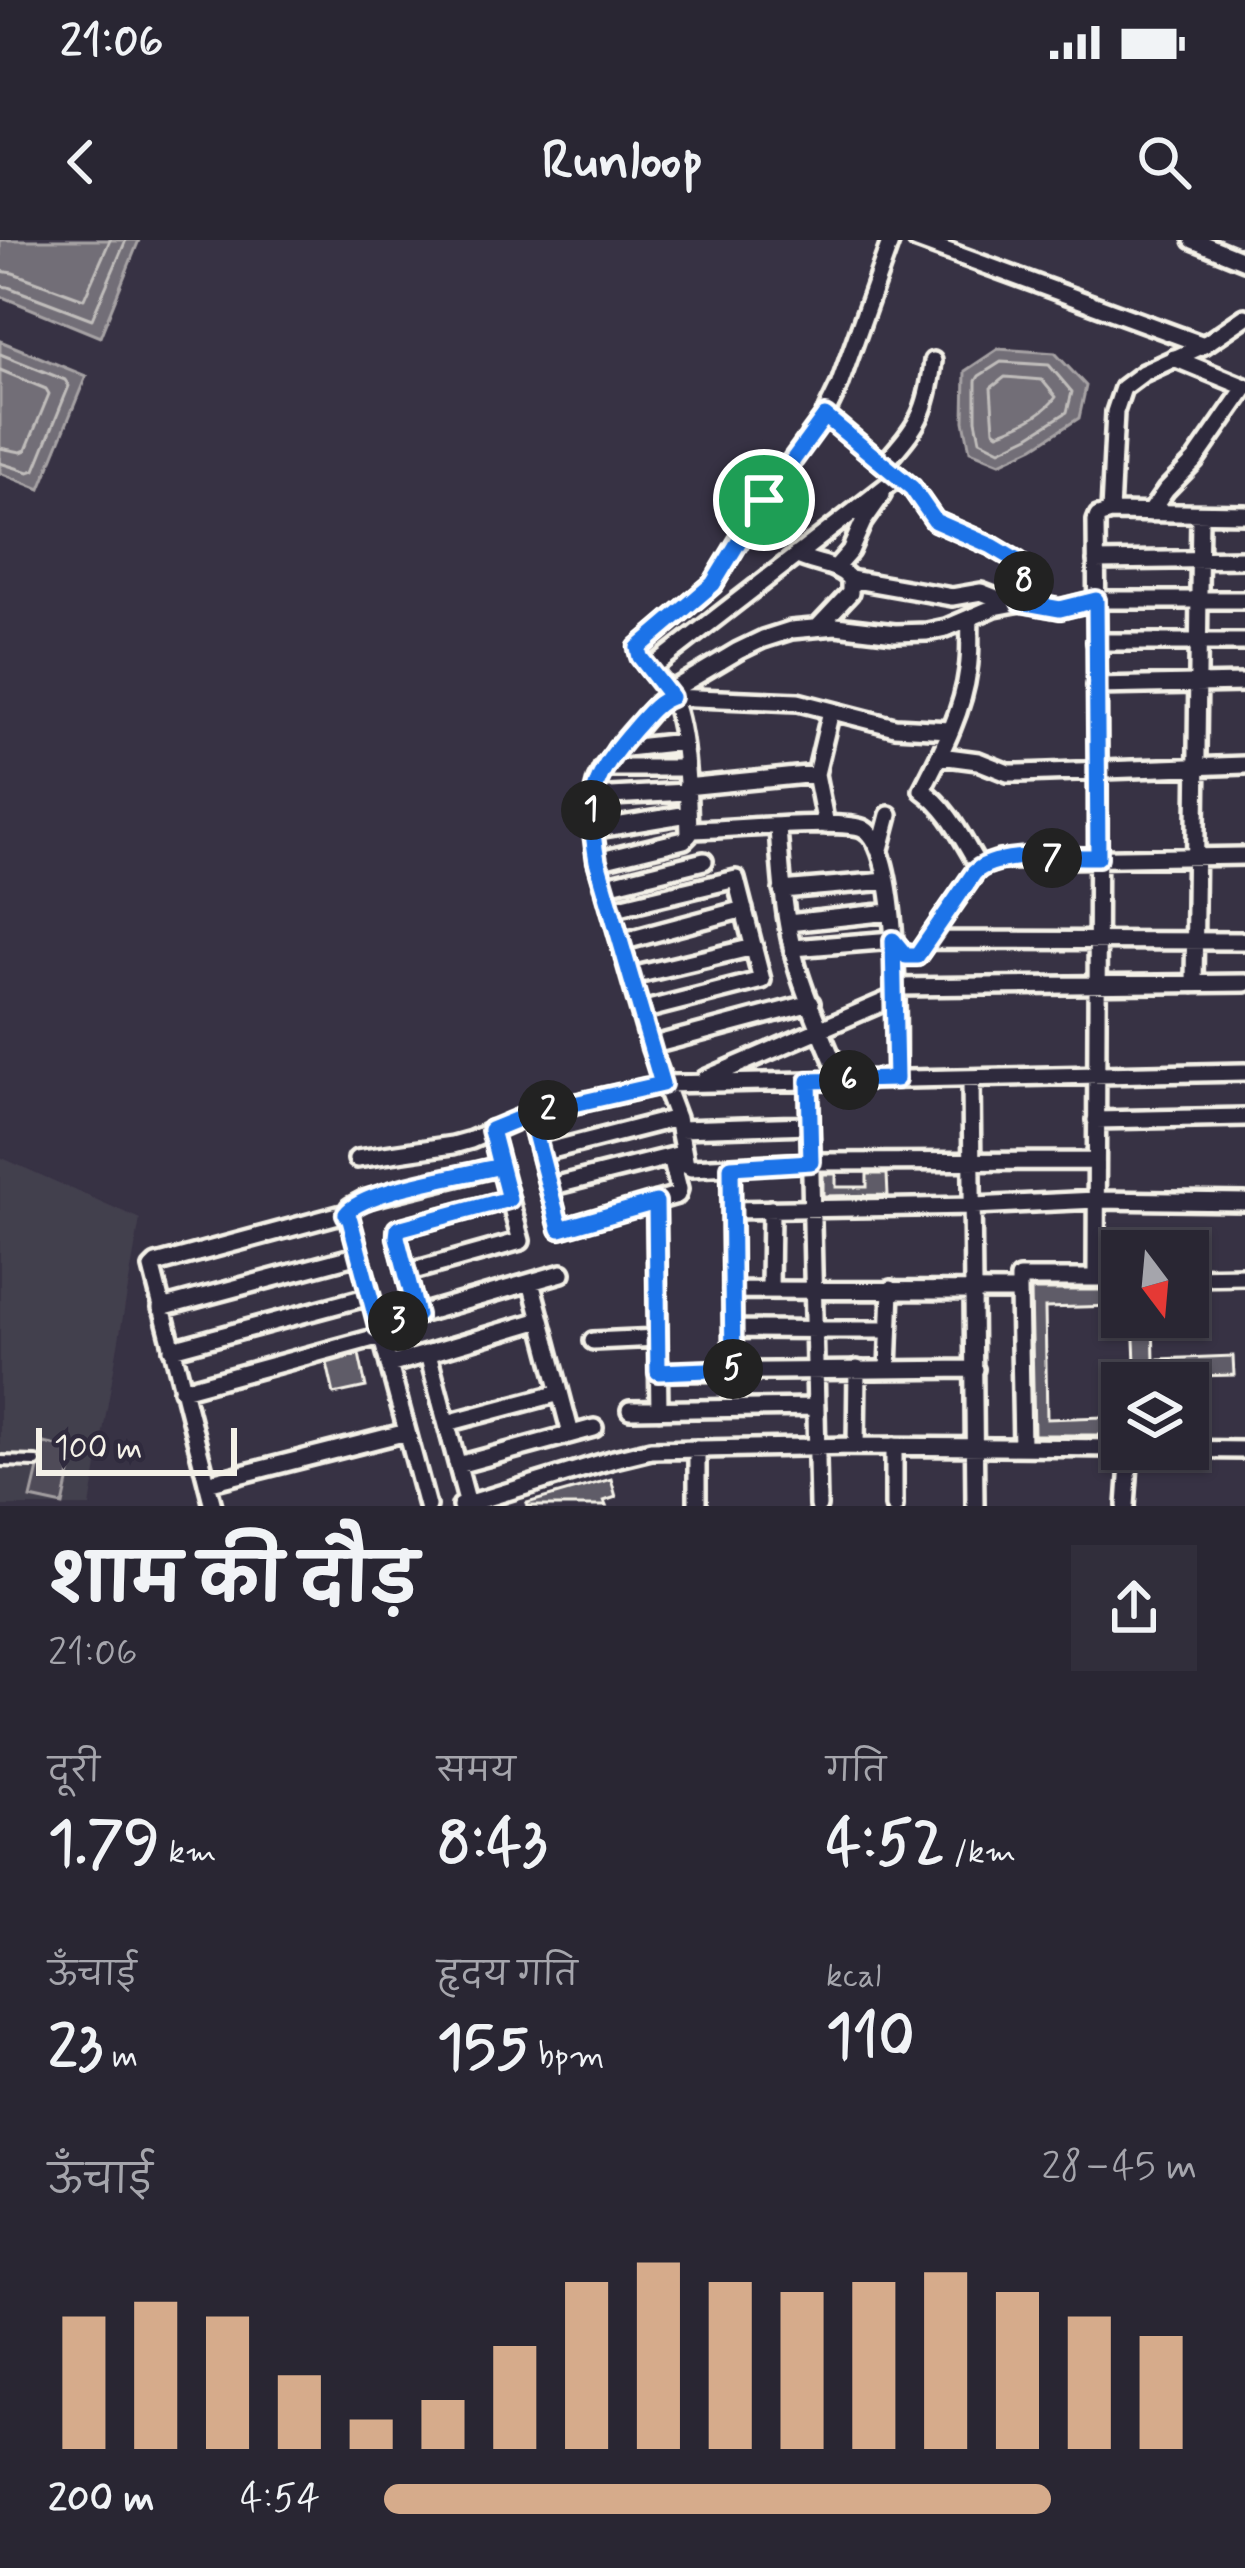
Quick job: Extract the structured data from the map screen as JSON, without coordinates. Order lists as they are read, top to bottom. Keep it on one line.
{"scale_bar":"100 m","north":"bottom","page":{"status":"21:06","header":"Runloop","pins":["8","1","7","6","2","3","5"],"scale":"100 m","heading":["शाम की दौड़","21:06"],"stats":[["दूरी","1.79 km"],["समय","8:43"],["गति","4:52 /km"],["ऊँचाई","23 m"],["हृदय गति","155 bpm"],["kcal","110"]],"chart":["ऊँचाई","28–45 m"],"list":[{"name":"200 m","note":"4:54"}]}}
